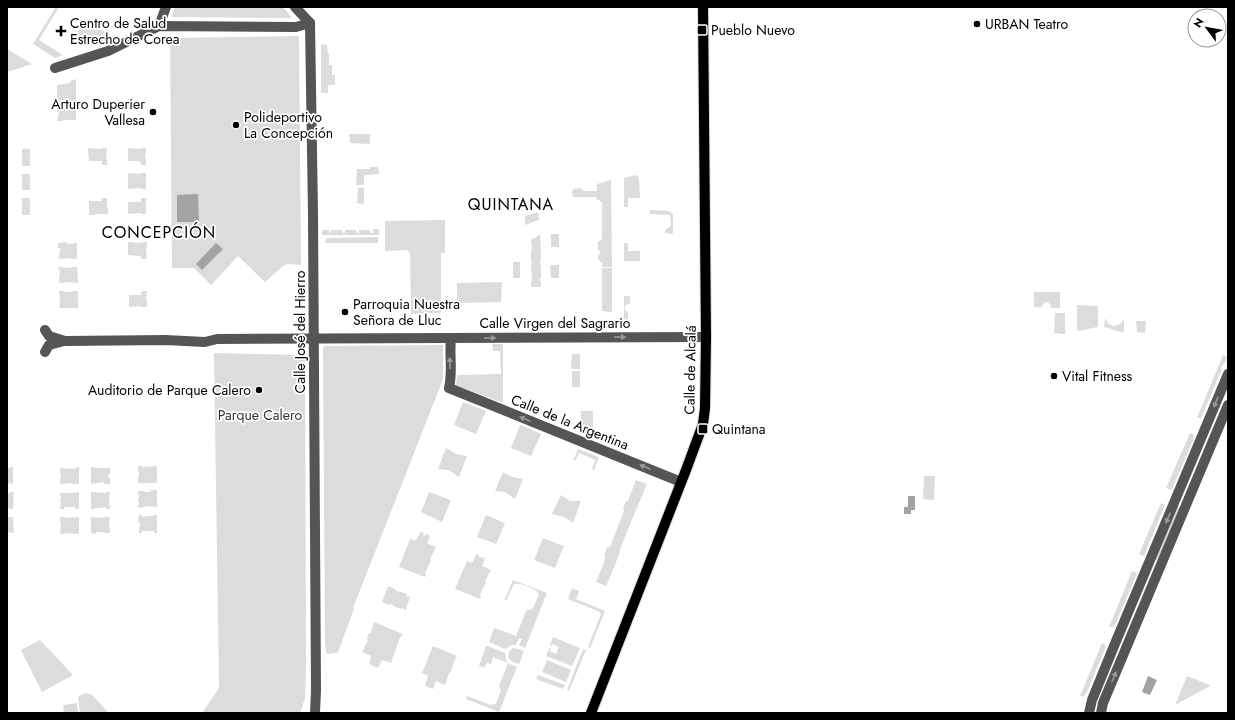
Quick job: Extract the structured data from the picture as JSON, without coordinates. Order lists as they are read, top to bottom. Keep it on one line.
{"streets":{"main road":["Calle de Alcalá"],"street":["Calle Virgen del Sagrario","Calle José del Hierro","Calle de la Argentina"]},"crossings":[["Calle Virgen del Sagrario","Calle José del Hierro"],["Calle Virgen del Sagrario","Calle de Alcalá"],["Calle Virgen del Sagrario","Calle de la Argentina"],["Calle de Alcalá","Calle de la Argentina"]],"one_way":["Calle Virgen del Sagrario","Calle de la Argentina"],"districts":["QUINTANA","CONCEPCIÓN"],"parks":["Parque Calero"],"places":{"other":["URBAN Teatro","Arturo Duperier Vallesa","Polideportivo La Concepción","Parroquia Nuestra Señora de Lluc","Vital Fitness","Auditorio de Parque Calero"],"transit":["Pueblo Nuevo","Quintana"],"health":["Centro de Salud Estrecho de Corea"]},"north":"top left"}
